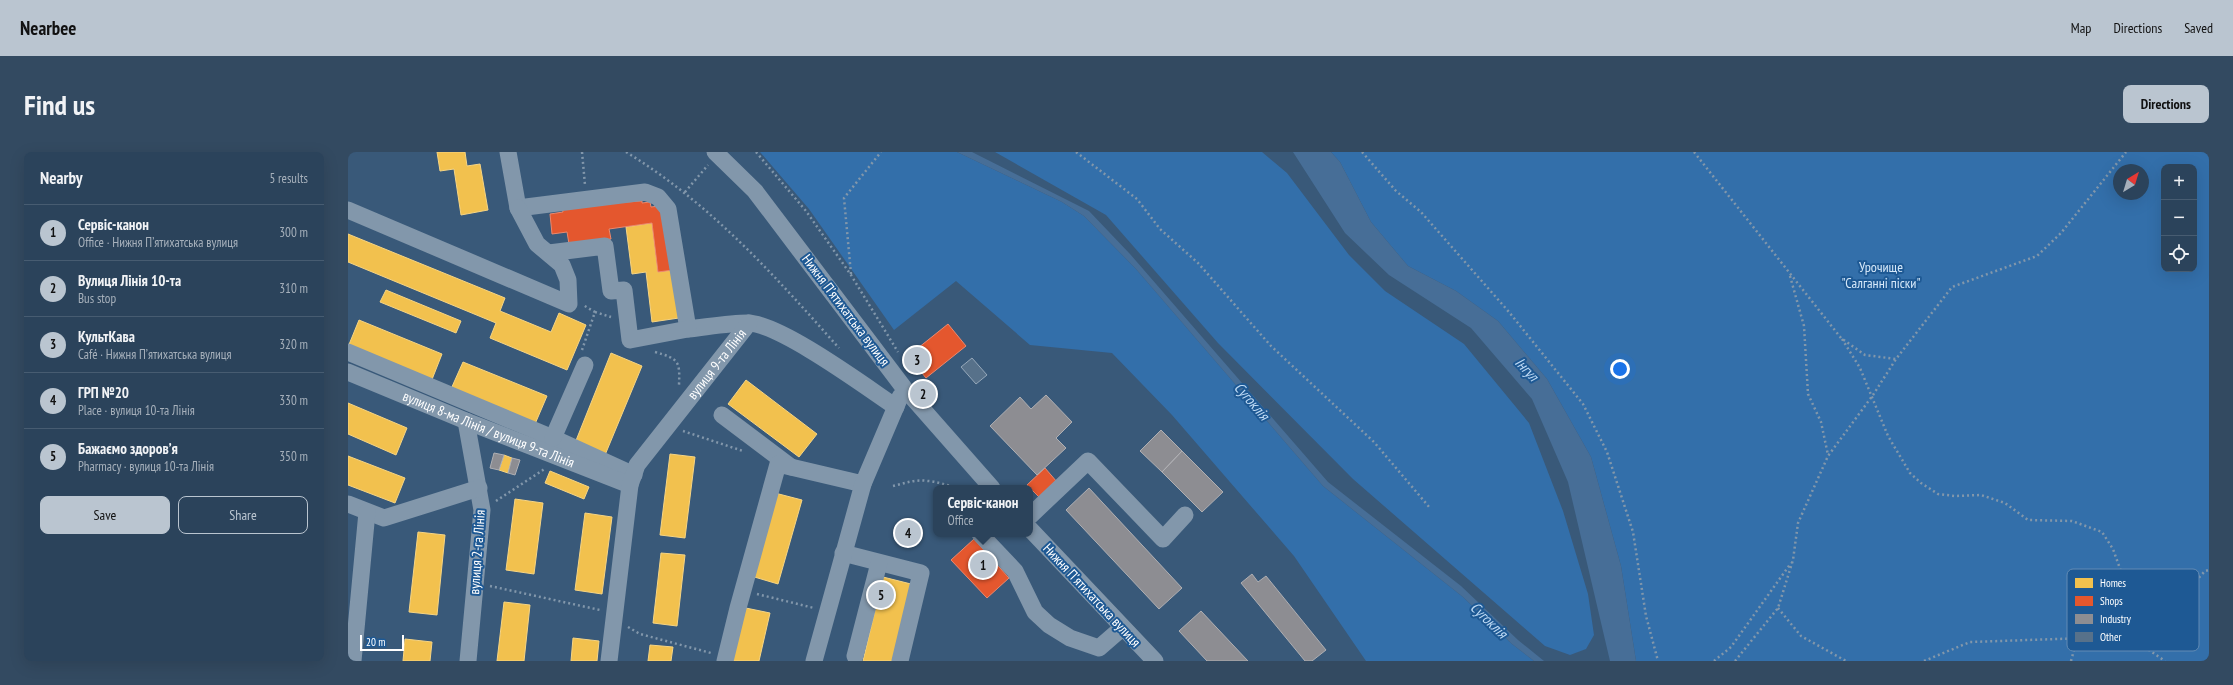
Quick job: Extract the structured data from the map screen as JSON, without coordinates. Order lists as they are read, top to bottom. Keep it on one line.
{"streets":{"street":["Нижня Пʼятихатська вулиця","вулиця 9-та Лінія","вулиця 8-ма Лінія / вулиця 9-та Лінія","вулиця 2-га Лінія"]},"crossings":[["вулиця 9-та Лінія","вулиця 8-ма Лінія / вулиця 9-та Лінія"],["вулиця 8-ма Лінія / вулиця 9-та Лінія","вулиця 2-га Лінія"]],"water":["Інгул","Сугоклія"],"parks":["Урочище \"Салганні піски\""],"legend":["Homes","Shops","Industry","Other"],"scale_bar":"20 m","north":"top right","page":{"header":"Nearbee","nav":["Map","Directions","Saved"],"buttons":["Directions",["Save","Share"]],"title":"Find us","heading":["Nearby","5 results"],"map_buttons":["+","−"],"list":[{"mark":"1","name":"Сервіс-канон","note":"Office · Нижня Пʼятихатська вулиця","value":"300 m"},{"mark":"2","name":"Вулиця Лінія 10-та","note":"Bus stop","value":"310 m"},{"mark":"3","name":"КультКава","note":"Café · Нижня Пʼятихатська вулиця","value":"320 m"},{"mark":"4","name":"ГРП №20","note":"Place · вулиця 10-та Лінія","value":"330 m"},{"mark":"5","name":"Бажаємо здоровʼя","note":"Pharmacy · вулиця 10-та Лінія","value":"350 m"}],"pins":["3","2","4","1","5"],"popup":["Сервіс-канон","Office"],"scale":"20 m"}}
